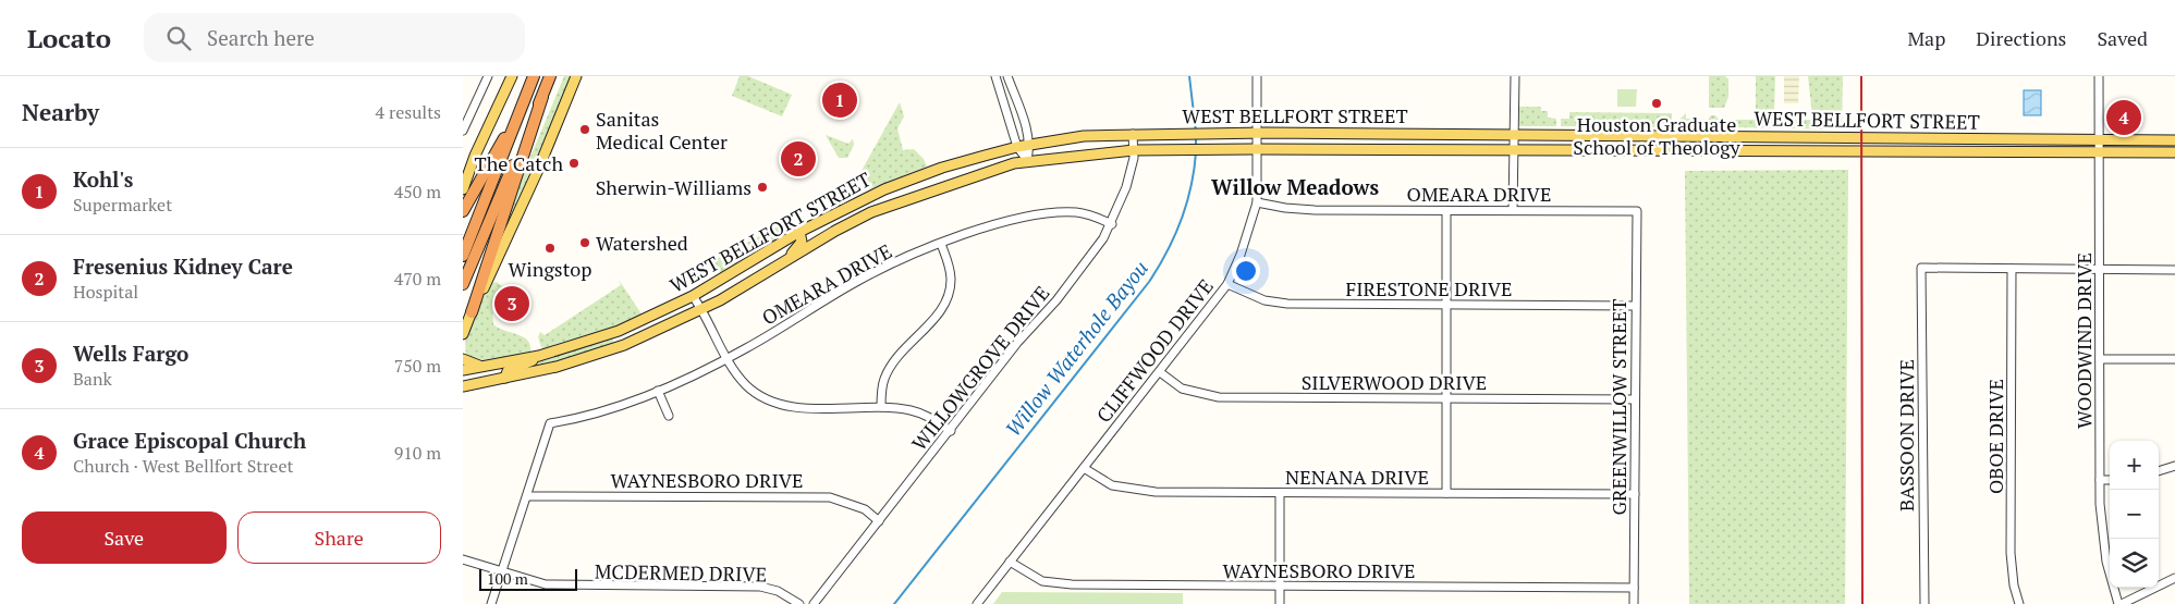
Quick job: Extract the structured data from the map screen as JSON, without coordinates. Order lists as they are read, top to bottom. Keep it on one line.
{"streets":{"main road":["WEST BELLFORT STREET"],"street":["OMEARA DRIVE","FIRESTONE DRIVE","WOODWIND DRIVE","CLIFFWOOD DRIVE","WILLOWGROVE DRIVE","SILVERWOOD DRIVE","GREENWILLOW STREET","BASSOON DRIVE","OBOE DRIVE","NENANA DRIVE","WAYNESBORO DRIVE","MCDERMED DRIVE"]},"crossings":[["WEST BELLFORT STREET","WOODWIND DRIVE"],["WEST BELLFORT STREET","CLIFFWOOD DRIVE"],["WEST BELLFORT STREET","WILLOWGROVE DRIVE"],["OMEARA DRIVE","CLIFFWOOD DRIVE"],["OMEARA DRIVE","WILLOWGROVE DRIVE"],["OMEARA DRIVE","GREENWILLOW STREET"],["OMEARA DRIVE","WAYNESBORO DRIVE"],["FIRESTONE DRIVE","CLIFFWOOD DRIVE"],["FIRESTONE DRIVE","GREENWILLOW STREET"],["CLIFFWOOD DRIVE","SILVERWOOD DRIVE"],["CLIFFWOOD DRIVE","NENANA DRIVE"],["CLIFFWOOD DRIVE","WAYNESBORO DRIVE"],["WILLOWGROVE DRIVE","WAYNESBORO DRIVE"],["SILVERWOOD DRIVE","GREENWILLOW STREET"],["GREENWILLOW STREET","NENANA DRIVE"],["GREENWILLOW STREET","WAYNESBORO DRIVE"],["BASSOON DRIVE","OBOE DRIVE"]],"districts":["Willow Meadows"],"water":["Willow Waterhole Bayou"],"places":["Houston Graduate School of Theology","Sanitas Medical Center","The Catch","Sherwin-Williams","Watershed","Wingstop"],"scale_bar":"100 m","page":{"header":"Locato","search":"Search here","nav":["Map","Directions","Saved"],"heading":["Nearby","4 results"],"pins":["1","4","2","3"],"list":[{"mark":"1","name":"Kohl's","note":"Supermarket","value":"450 m"},{"mark":"2","name":"Fresenius Kidney Care","note":"Hospital","value":"470 m"},{"mark":"3","name":"Wells Fargo","note":"Bank","value":"750 m"},{"mark":"4","name":"Grace Episcopal Church","note":"Church · West Bellfort Street","value":"910 m"}],"map_buttons":["+","−"],"buttons":["Save","Share"],"scale":"100 m"}}
